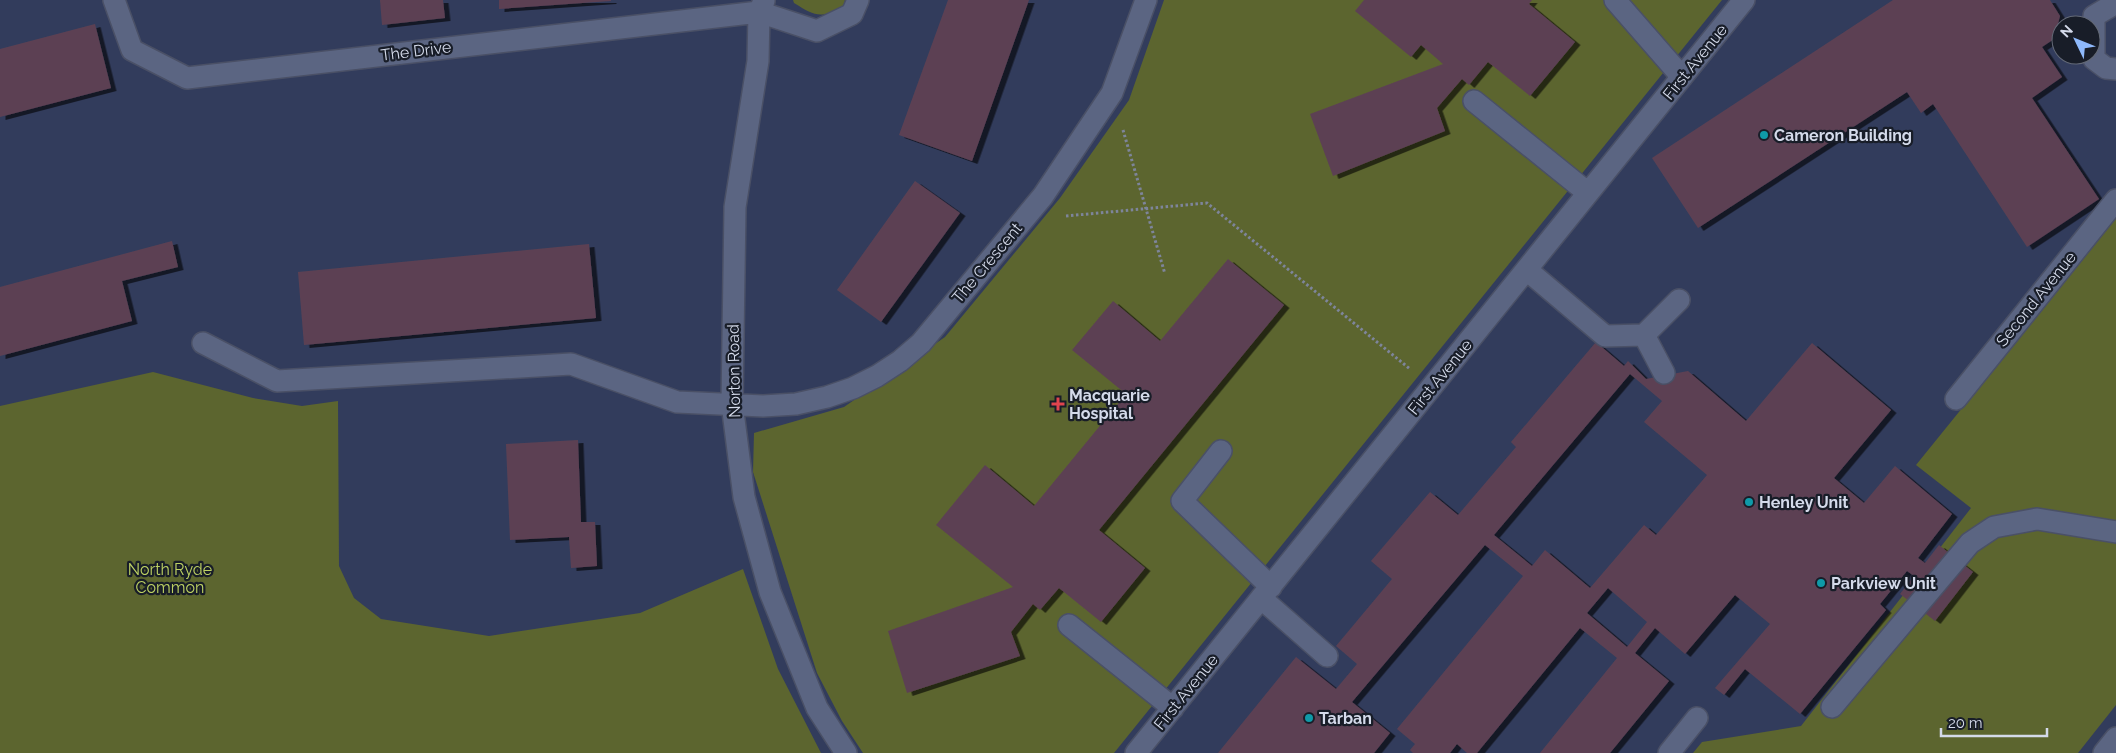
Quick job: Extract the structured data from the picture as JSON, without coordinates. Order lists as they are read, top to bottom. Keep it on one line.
{"streets":{"lane":["The Drive","First Avenue","The Crescent","Second Avenue","Norton Road"]},"crossings":[["The Drive","Norton Road"],["The Crescent","Norton Road"]],"parks":["North Ryde Common"],"places":{"other":["Cameron Building","Henley Unit","Parkview Unit","Tarban"],"health":["Macquarie Hospital"]},"scale_bar":"20 m","north":"top left"}
